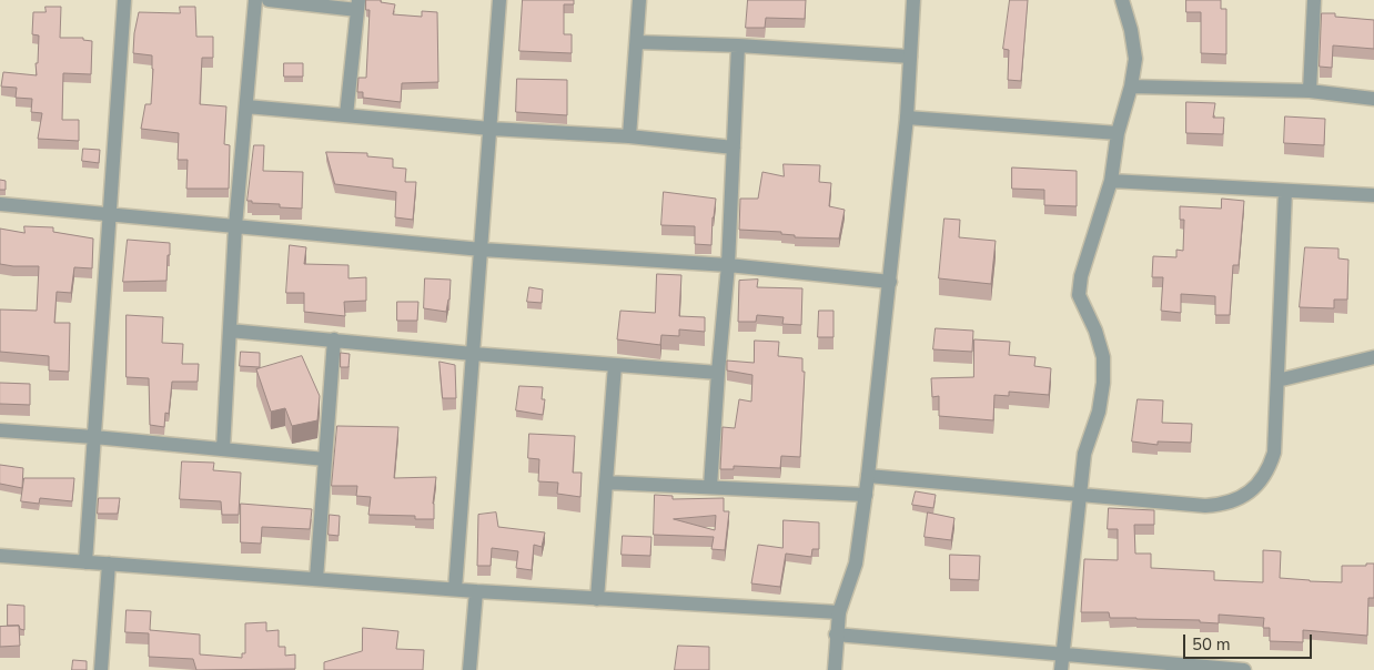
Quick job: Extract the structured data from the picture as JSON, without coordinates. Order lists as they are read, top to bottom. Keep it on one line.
{"scale_bar":"50 m"}
